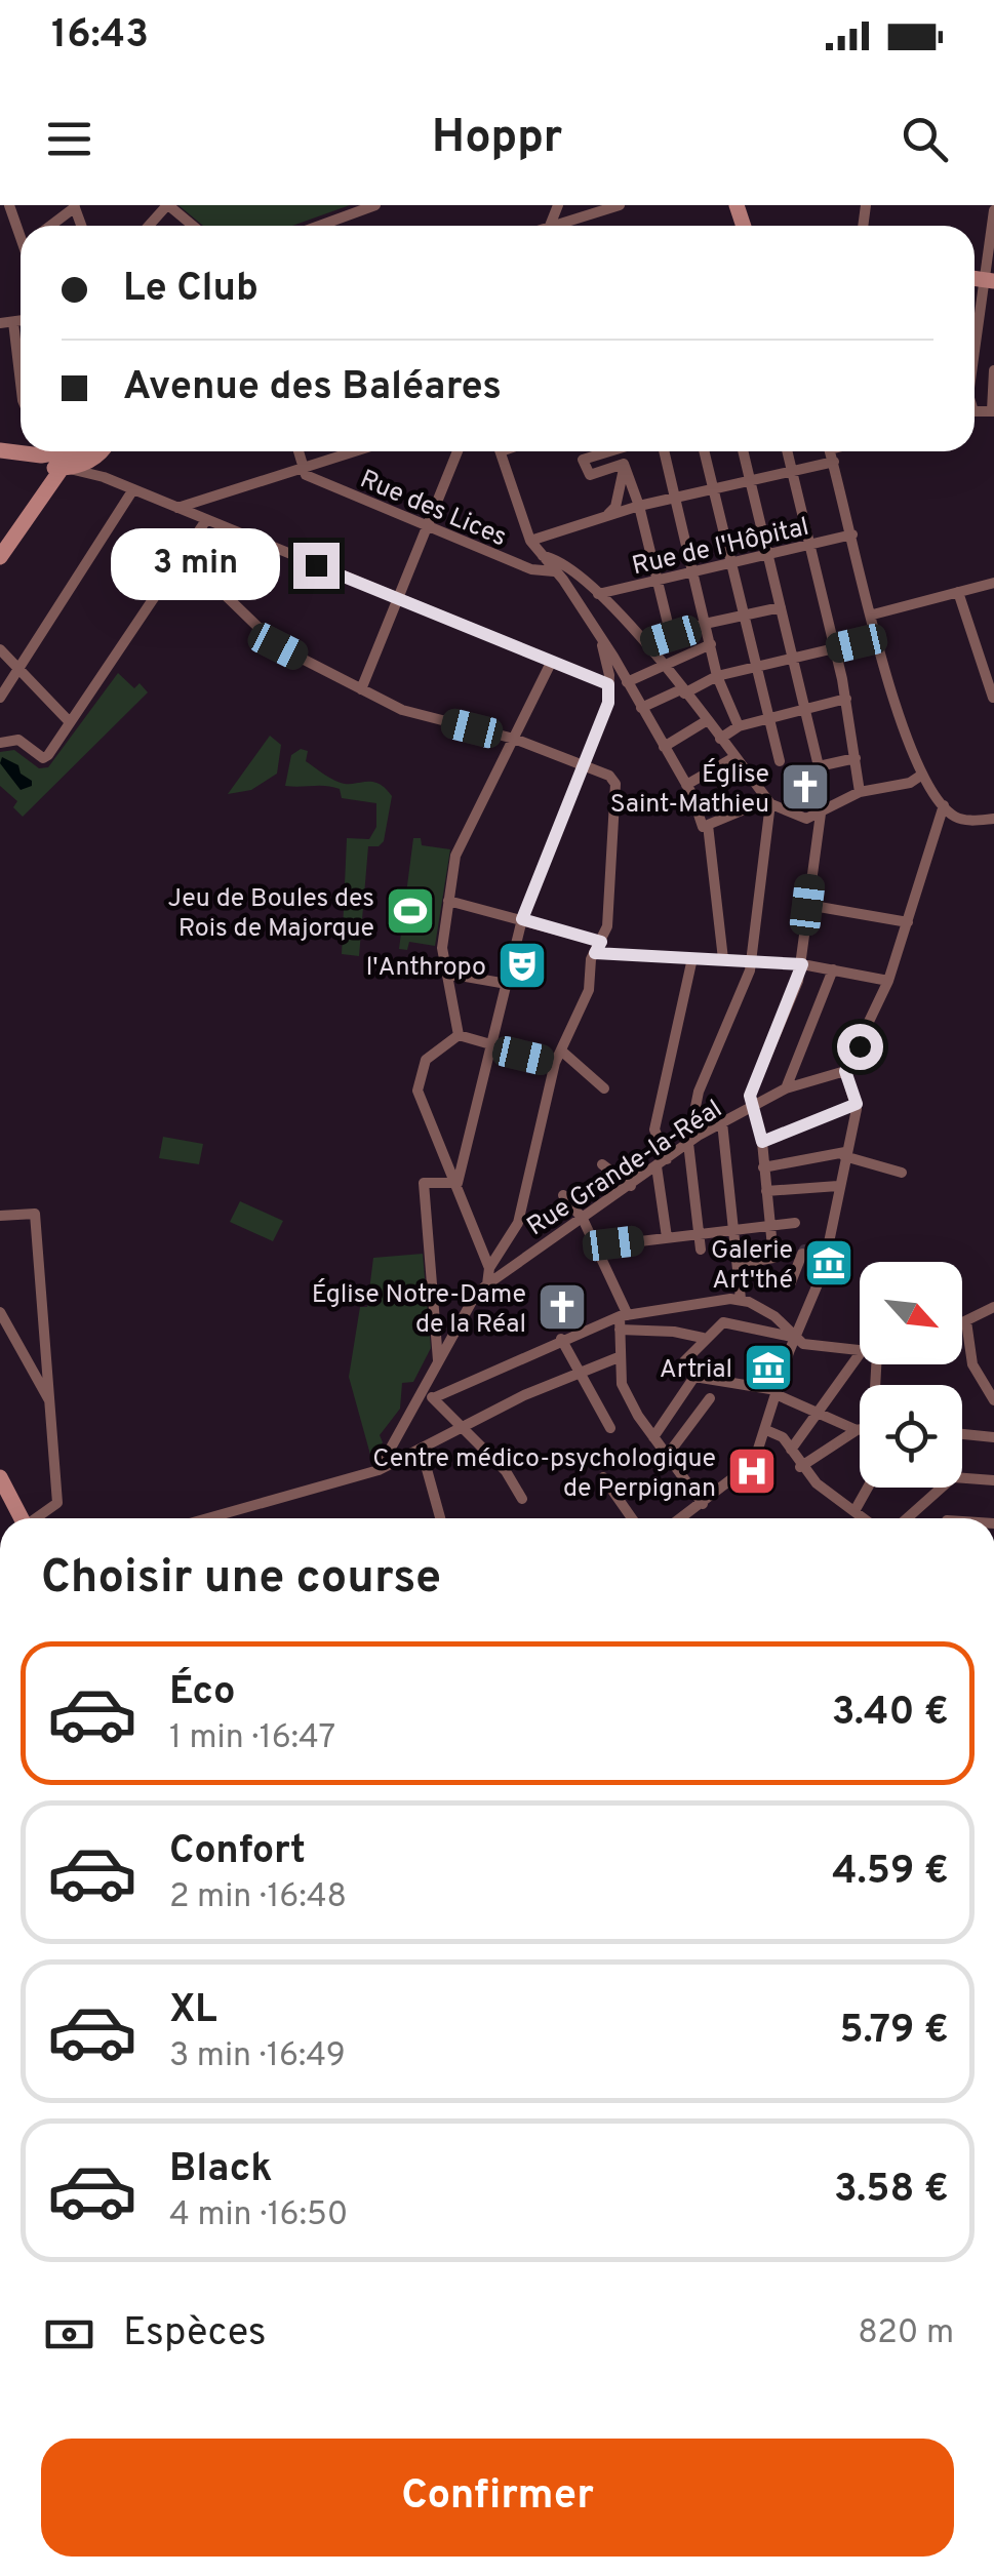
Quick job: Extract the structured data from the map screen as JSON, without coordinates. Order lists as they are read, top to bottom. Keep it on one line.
{"streets":{"street":["Rue des Lices","Rue de l'Hôpital","Rue Grande-la-Réal"]},"places":{"church":["Église Saint-Mathieu","Église Notre-Dame de la Réal"],"sports":["Jeu de Boules des Rois de Majorque"],"theatre":["l'Anthropo"],"museum":["Galerie Art'thé","Artrial"],"hospital":["Centre médico-psychologique de Perpignan"]},"north":"bottom right","page":{"status":"16:43","header":"Hoppr","banner":["Le Club","Avenue des Baléares"],"bubble":"3 min","heading":"Choisir une course","list":[{"name":"Éco","note":"1 min · 16:47","value":"3.40 €"},{"name":"Confort","note":"2 min · 16:48","value":"4.59 €"},{"name":"XL","note":"3 min · 16:49","value":"5.79 €"},{"name":"Black","note":"4 min · 16:50","value":"3.58 €"}],"pay":["Espèces","820 m"],"buttons":"Confirmer"}}
